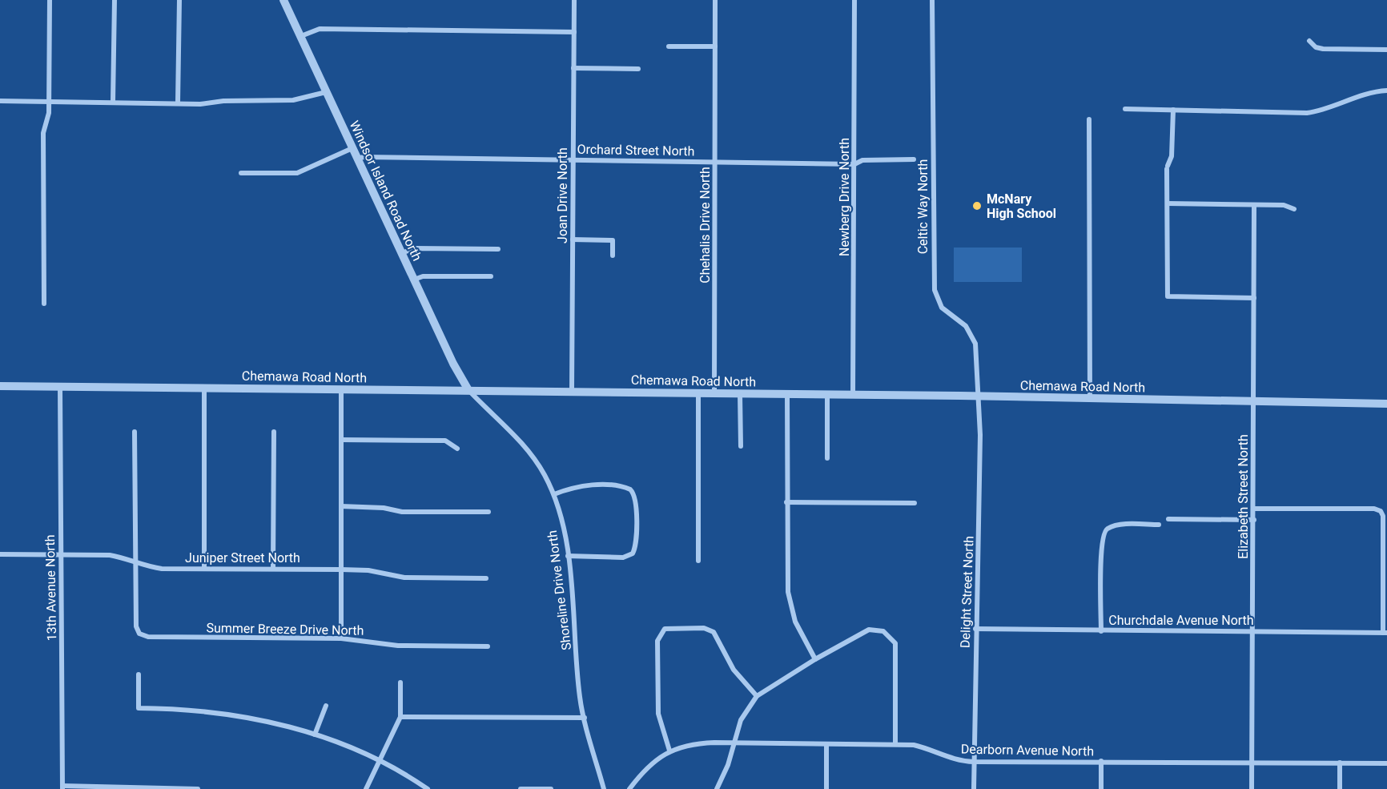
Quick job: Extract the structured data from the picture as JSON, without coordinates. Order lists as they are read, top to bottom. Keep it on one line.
{"streets":{"street":["Orchard Street North","Windsor Island Road North","Joan Drive North","Newberg Drive North","Celtic Way North","Chehalis Drive North","Chemawa Road North","Elizabeth Street North","Juniper Street North","13th Avenue North","Shoreline Drive North","Delight Street North","Churchdale Avenue North","Summer Breeze Drive North","Dearborn Avenue North"]},"crossings":[["Orchard Street North","Windsor Island Road North"],["Orchard Street North","Joan Drive North"],["Orchard Street North","Newberg Drive North"],["Orchard Street North","Chehalis Drive North"],["Windsor Island Road North","Chemawa Road North"],["Windsor Island Road North","Shoreline Drive North"],["Joan Drive North","Chemawa Road North"],["Newberg Drive North","Chemawa Road North"],["Celtic Way North","Chemawa Road North"],["Celtic Way North","Delight Street North"],["Chehalis Drive North","Chemawa Road North"],["Chemawa Road North","Elizabeth Street North"],["Chemawa Road North","13th Avenue North"],["Chemawa Road North","Shoreline Drive North"],["Chemawa Road North","Delight Street North"],["Elizabeth Street North","Churchdale Avenue North"],["Elizabeth Street North","Dearborn Avenue North"],["Juniper Street North","13th Avenue North"],["Juniper Street North","Summer Breeze Drive North"],["Delight Street North","Churchdale Avenue North"],["Delight Street North","Dearborn Avenue North"]],"places":["McNary High School"]}
